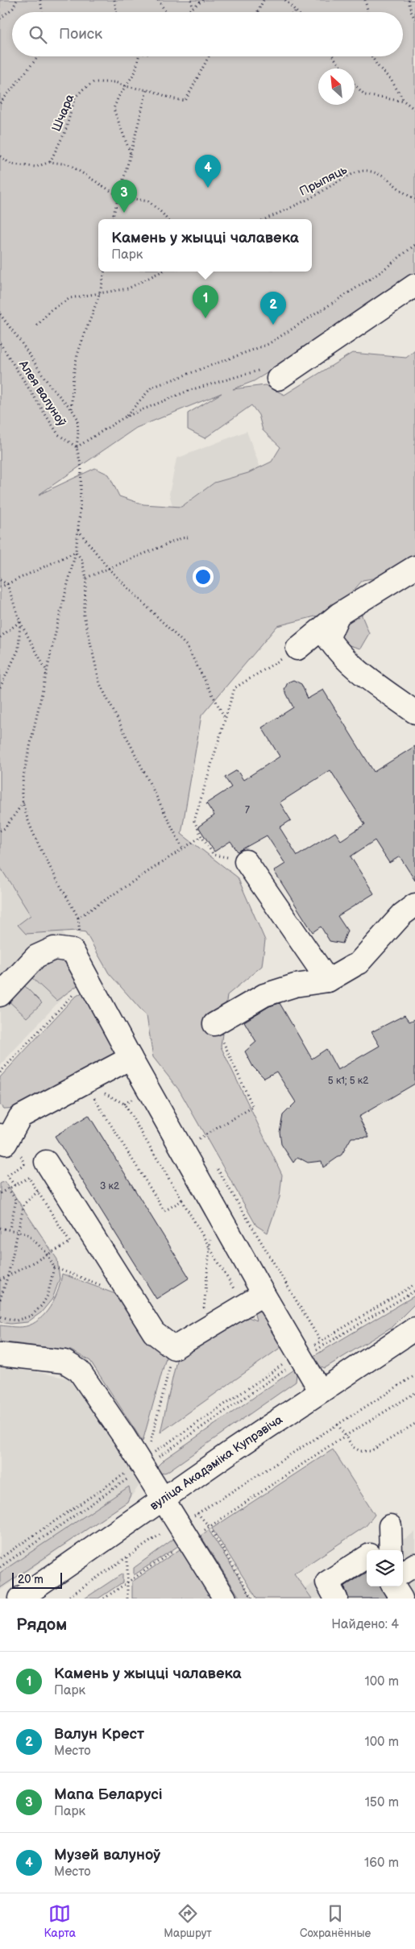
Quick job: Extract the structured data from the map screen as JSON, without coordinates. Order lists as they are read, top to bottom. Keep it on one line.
{"streets":{"main road":["вуліца Акадэміка Купрэвіча"],"path":["Шчара","Прыпяць","Алея валуноў"]},"house_numbers":["7","5 к1; 5 к2","3 к2"],"scale_bar":"20 m","north":"top left","page":{"search":"Поиск","pins":["4","3","1","2"],"popup":["Камень у жыцці чалавека","Парк"],"scale":"20 m","heading":["Рядом","Найдено: 4"],"list":[{"mark":"1","name":"Камень у жыцці чалавека","note":"Парк","value":"100 m"},{"mark":"2","name":"Валун Крест","note":"Место","value":"100 m"},{"mark":"3","name":"Мапа Беларусі","note":"Парк","value":"150 m"},{"mark":"4","name":"Музей валуноў","note":"Место","value":"160 m"}],"nav":["Карта","Маршрут","Сохранённые"]}}
